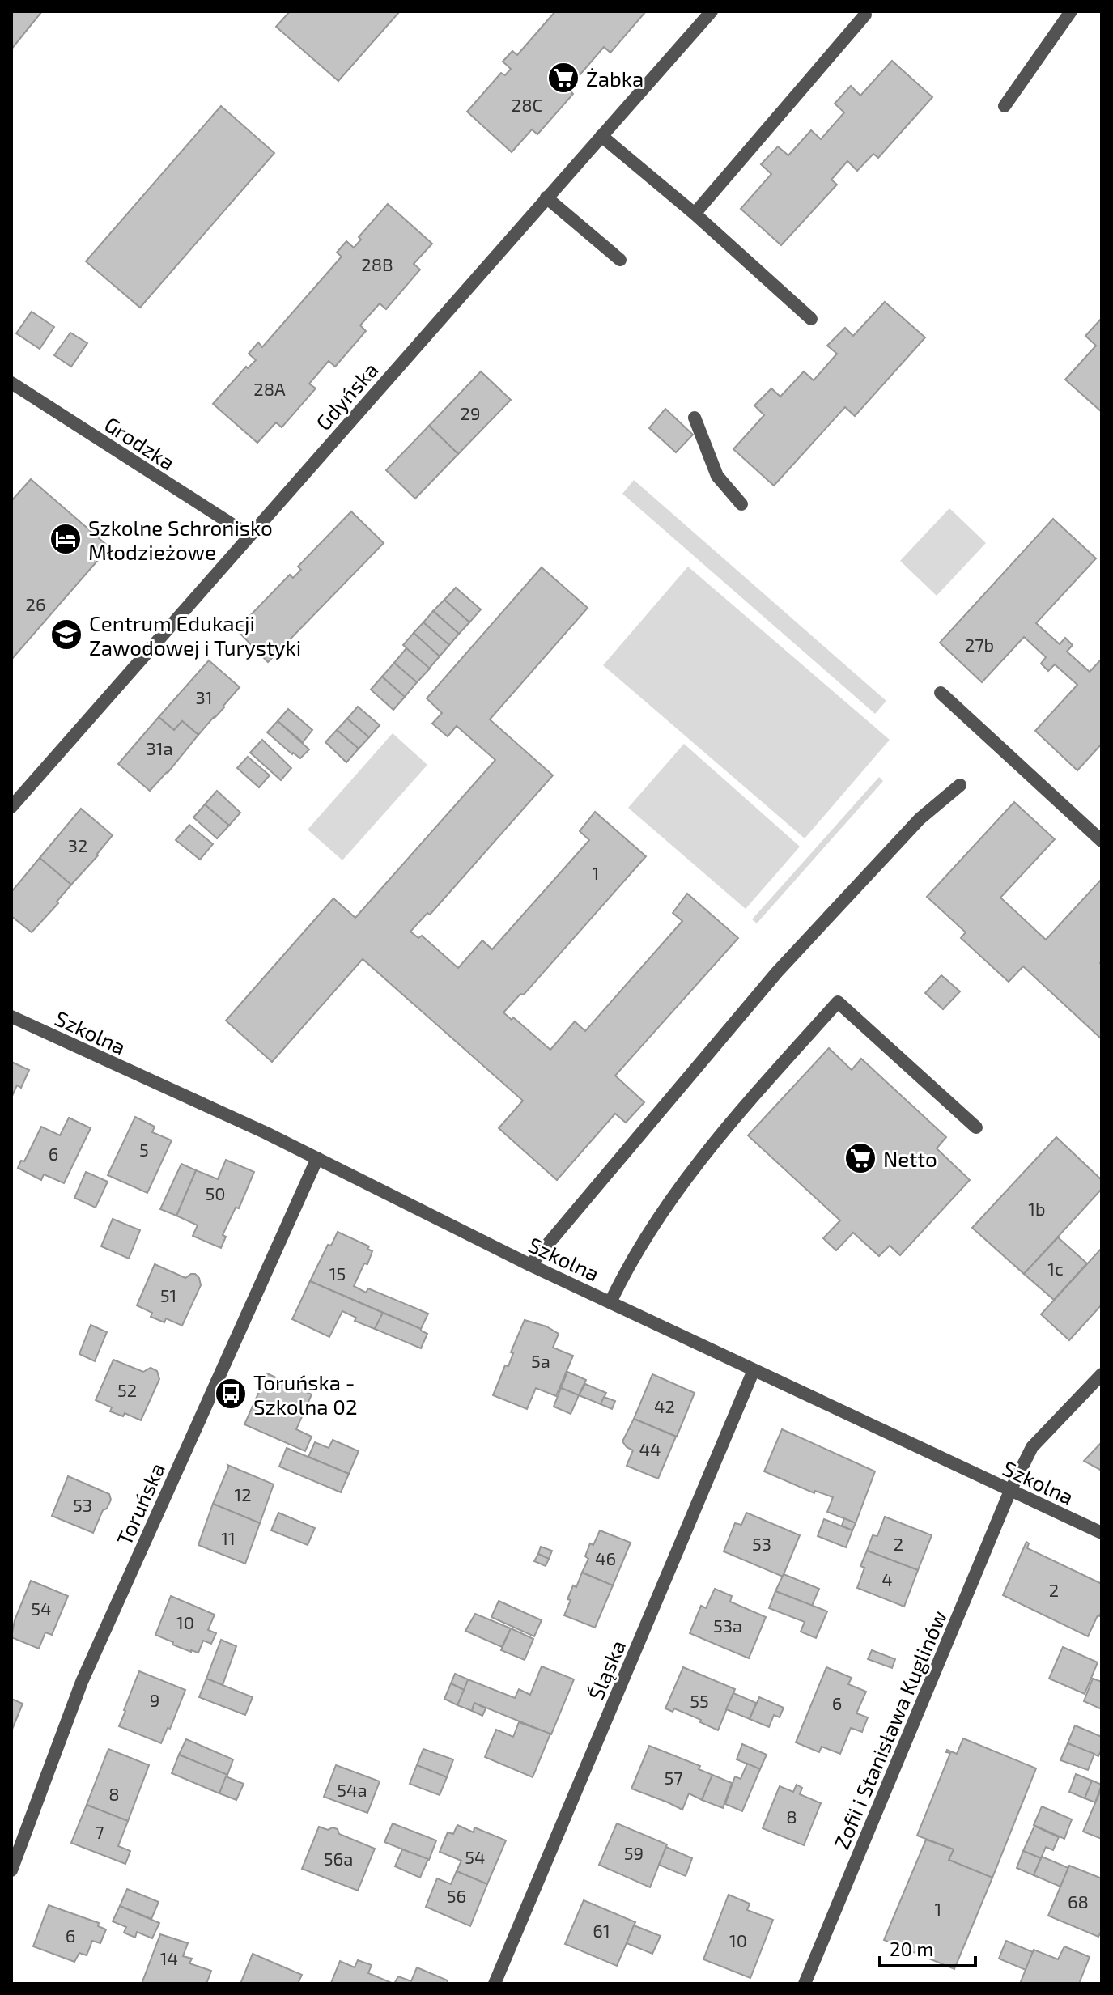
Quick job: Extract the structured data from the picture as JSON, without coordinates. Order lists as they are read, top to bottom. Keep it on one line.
{"streets":{"street":["Gdyńska","Grodzka","Szkolna","Toruńska","Śląska","Zofii i Stanisława Kuglinów"]},"crossings":[["Gdyńska","Grodzka"],["Szkolna","Toruńska"],["Szkolna","Śląska"],["Szkolna","Zofii i Stanisława Kuglinów"]],"places":{"supermarket":["Żabka","Netto"],"hotel":["Szkolne Schronisko Młodzieżowe"],"school or university":["Centrum Edukacji Zawodowej i Turystyki"],"bus stop":["Toruńska - Szkolna 02"]},"house_numbers":["28C","28B","28A","29","26","27b","31","31a","32","1","5","6","50","1b","1c","15","51","5a","52","42","44","12","53","11","53","2","46","4","2","54","10","53a","9","55","6","57","54a","8","8","7","59","54","56a","56","68","1","61","6","10","14"],"scale_bar":"20 m"}
